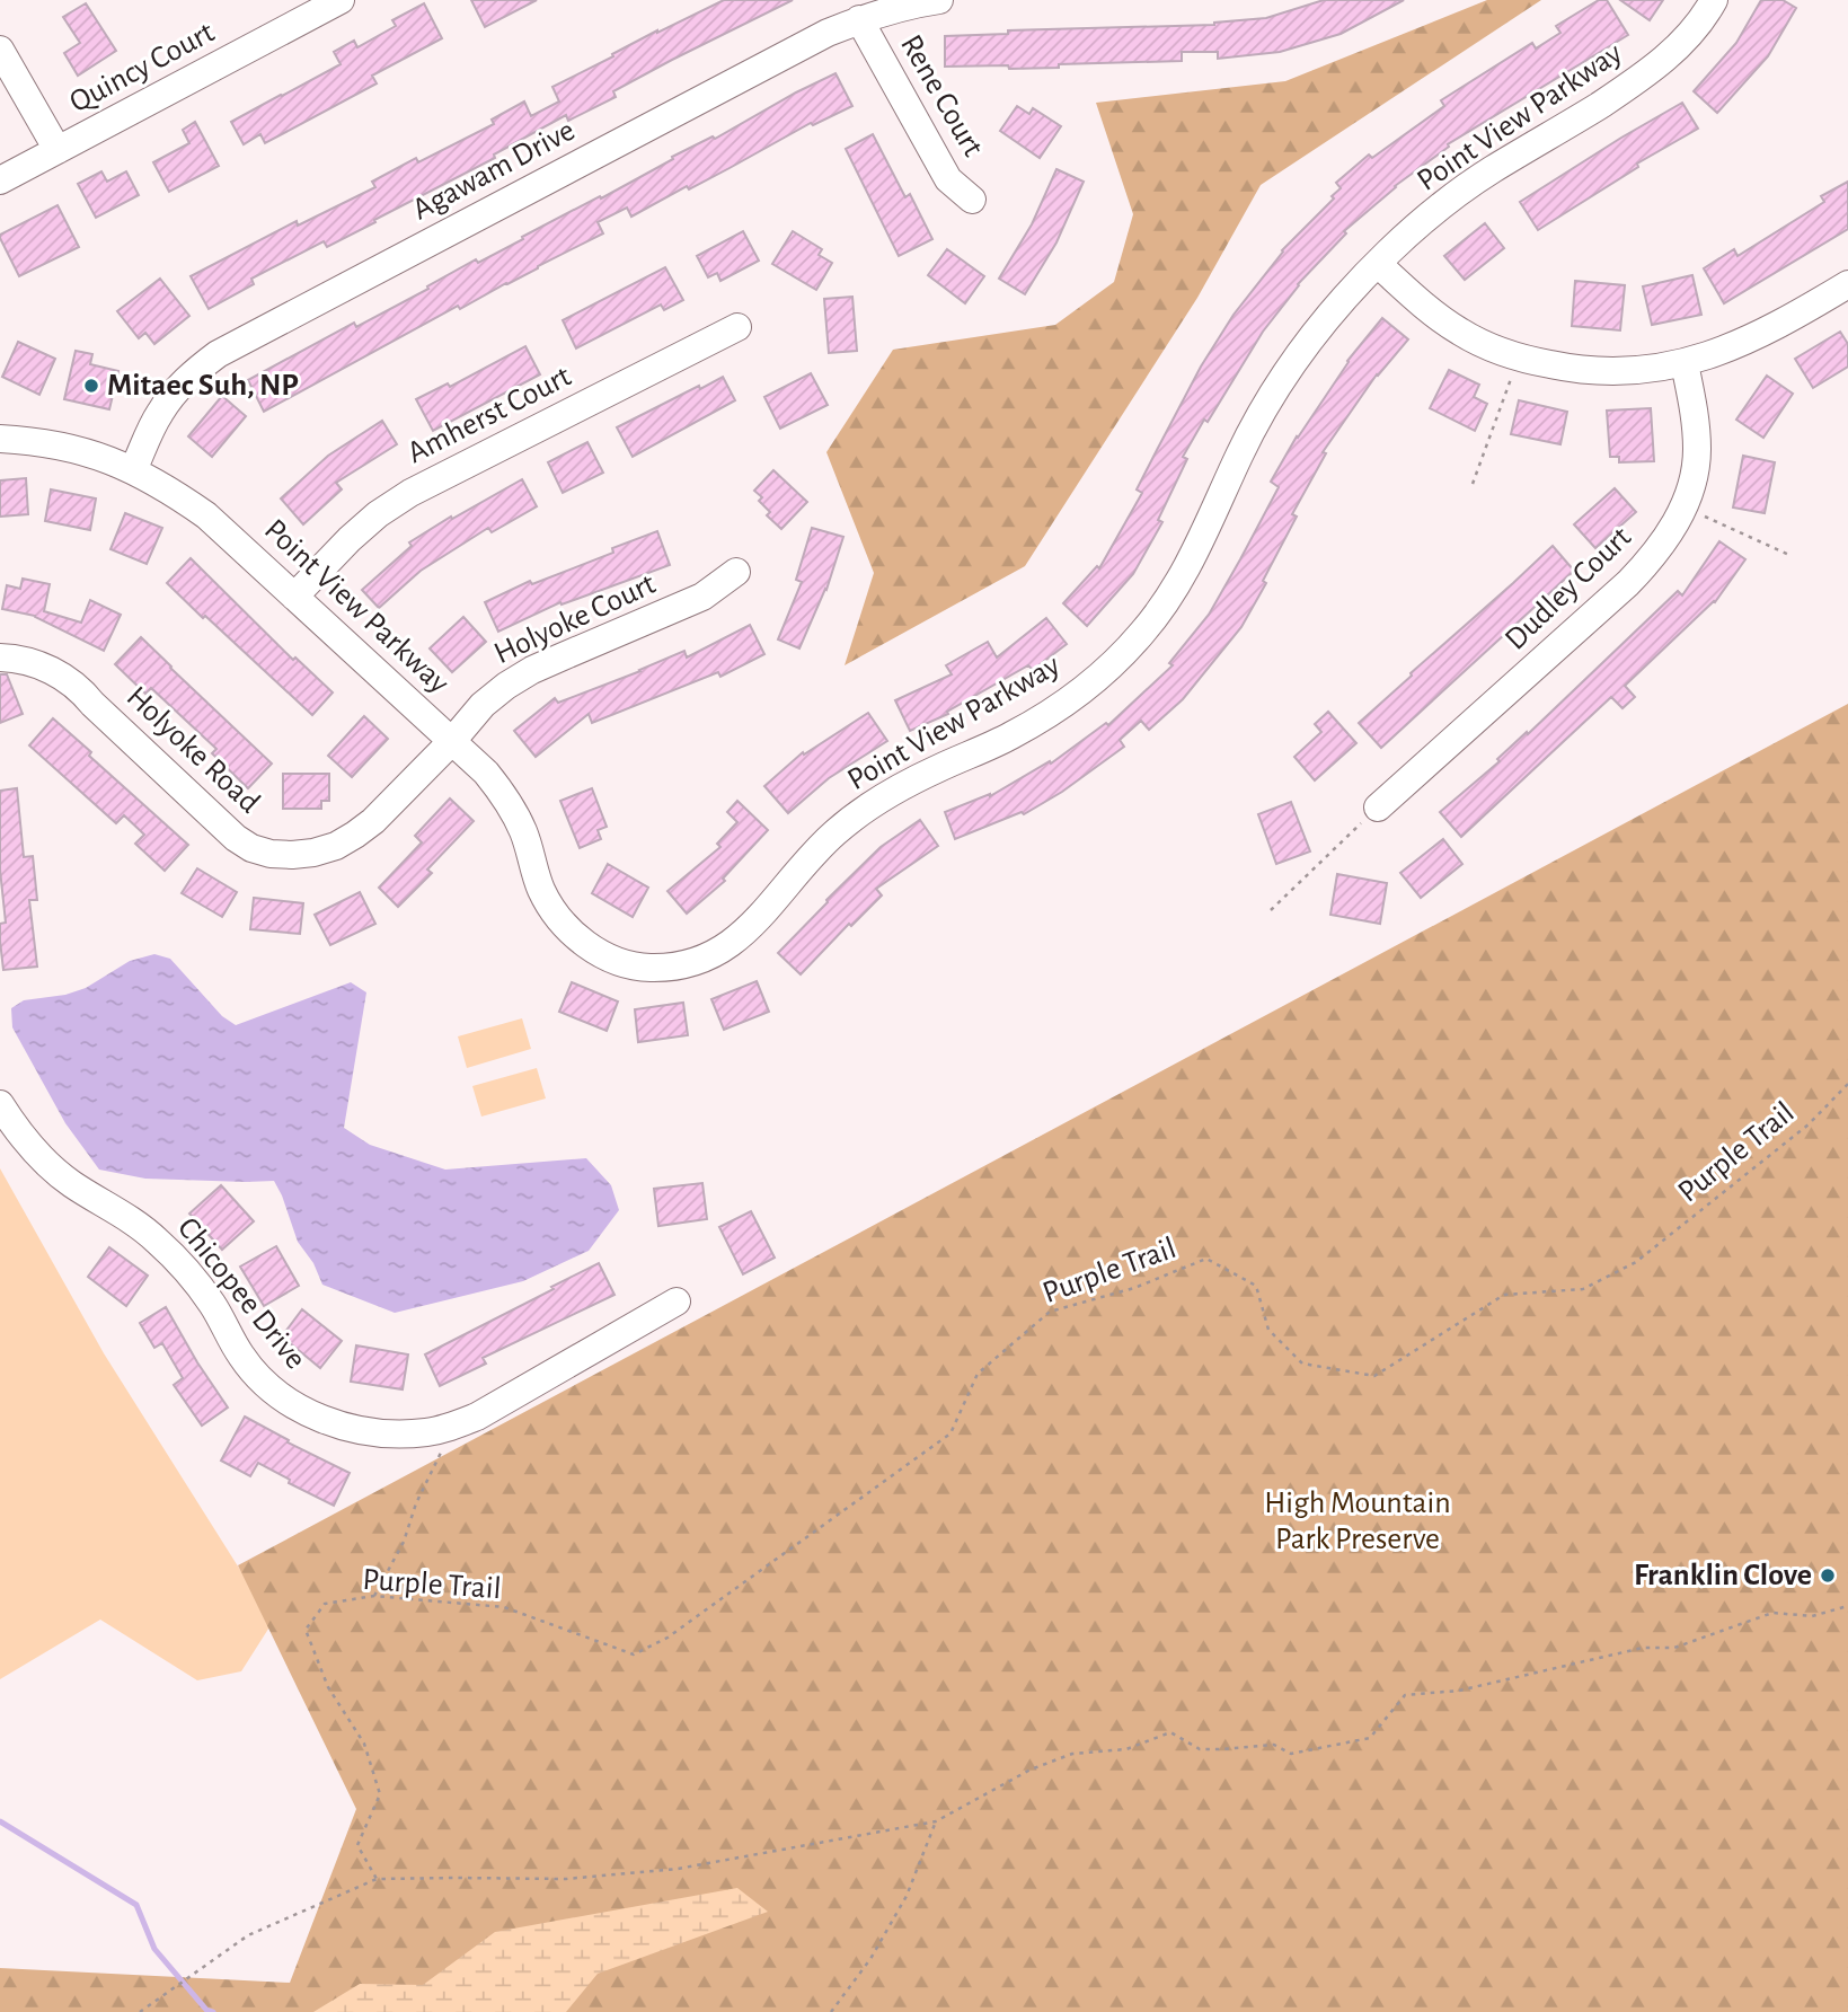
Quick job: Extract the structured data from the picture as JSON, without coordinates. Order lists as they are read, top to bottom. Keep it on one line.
{"streets":{"street":["Quincy Court","Rene Court","Point View Parkway","Agawam Drive","Amherst Court","Dudley Court","Holyoke Court","Holyoke Road","Chicopee Drive"],"path":["Purple Trail"]},"crossings":[["Rene Court","Agawam Drive"],["Point View Parkway","Agawam Drive"],["Point View Parkway","Amherst Court"],["Point View Parkway","Holyoke Court"],["Point View Parkway","Holyoke Road"],["Holyoke Court","Holyoke Road"]],"parks":["High Mountain Park Preserve"],"places":["Mitaec Suh, NP","Franklin Clove"]}
